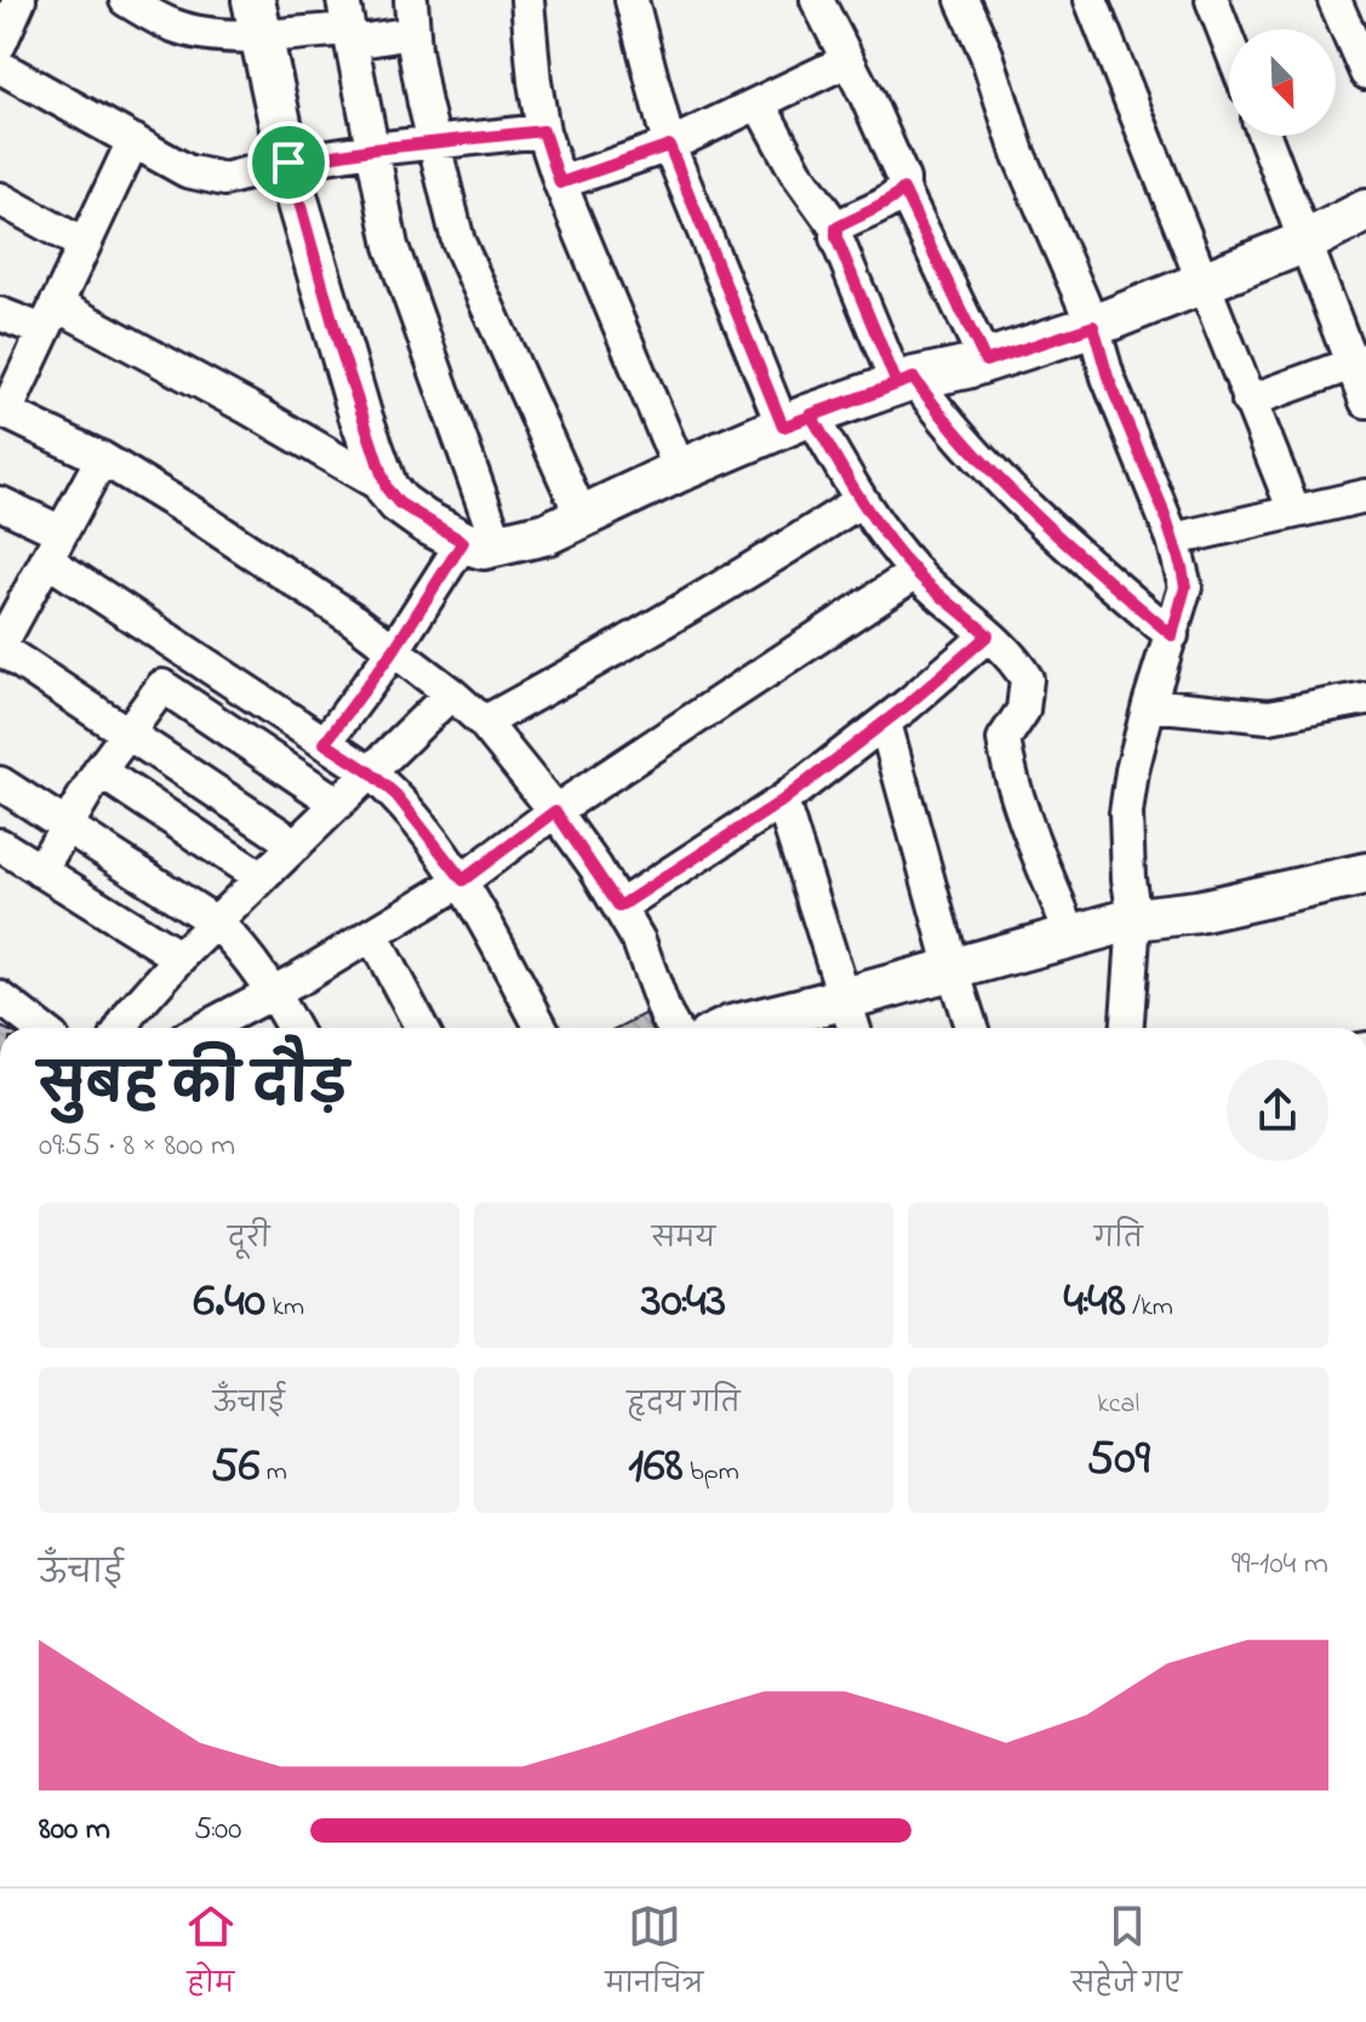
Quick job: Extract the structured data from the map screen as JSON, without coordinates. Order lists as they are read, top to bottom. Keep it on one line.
{"north":"bottom right","page":{"heading":["सुबह की दौड़","09:55 · 8 × 800 m"],"stats":[["दूरी","6.40 km"],["समय","30:43"],["गति","4:48 /km"],["ऊँचाई","56 m"],["हृदय गति","168 bpm"],["kcal","509"]],"chart":["ऊँचाई","99–104 m"],"list":[{"name":"800 m","note":"5:00"}],"tabs":["होम","मानचित्र","सहेजे गए"]}}
